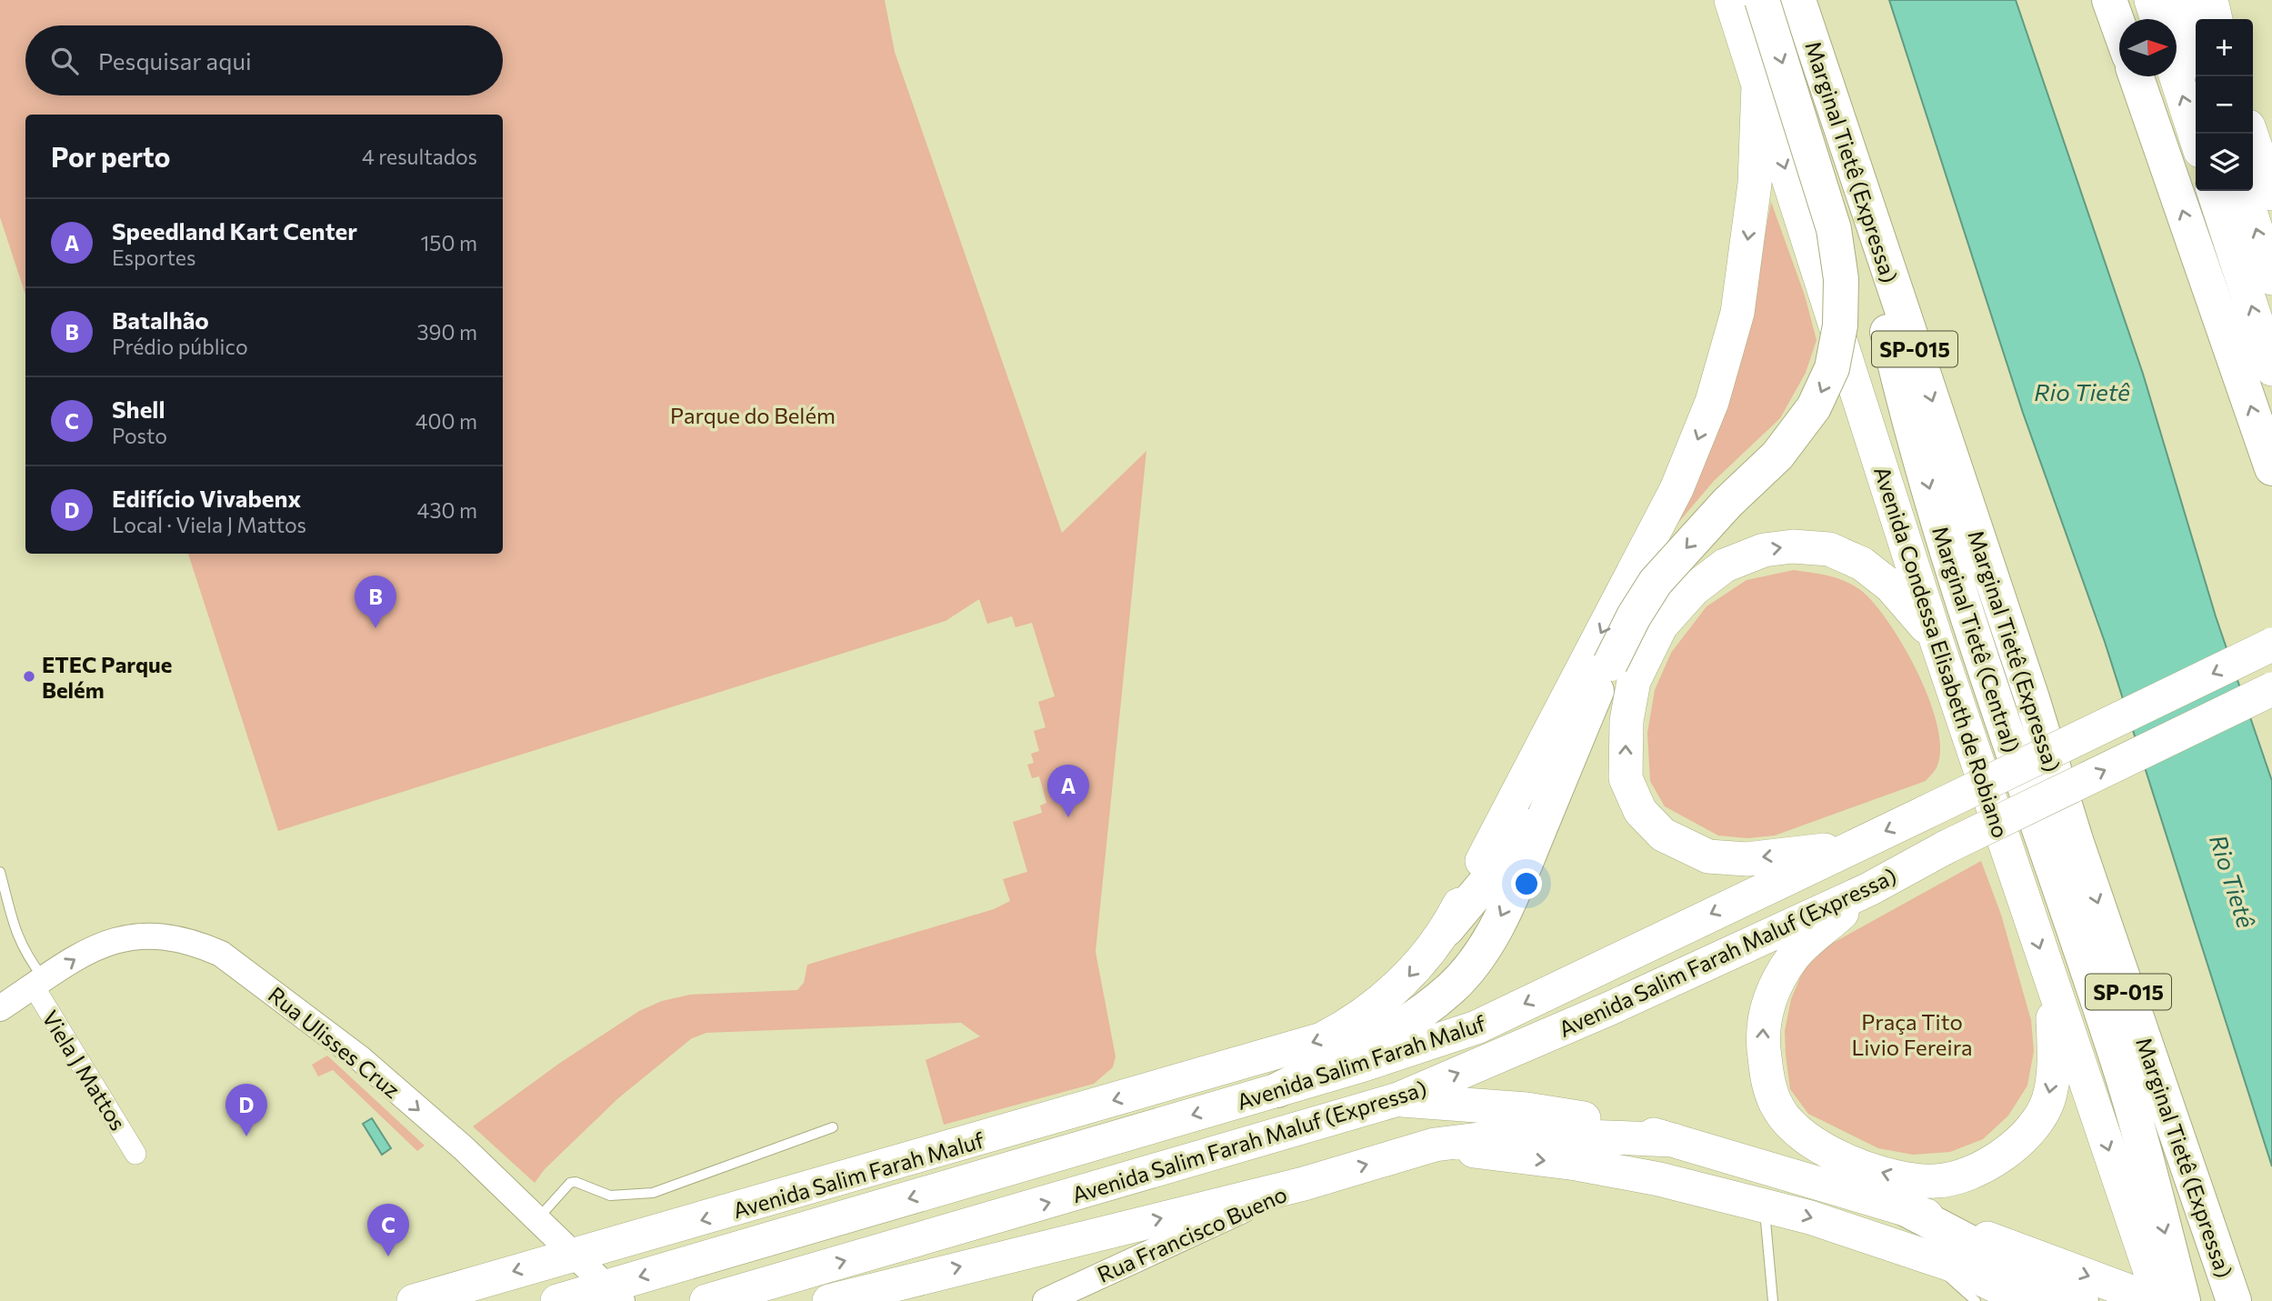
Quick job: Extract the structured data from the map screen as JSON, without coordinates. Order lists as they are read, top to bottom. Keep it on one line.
{"streets":{"highway":["Marginal Tietê (Expressa)","SP-015","Marginal Tietê (Central)","Avenida Condessa Elisabeth de Robiano","Avenida Salim Farah Maluf (Expressa)","Avenida Salim Farah Maluf"],"street":["Rua Ulisses Cruz","Viela J Mattos","Rua Francisco Bueno"]},"crossings":[["Marginal Tietê (Expressa)","Marginal Tietê (Central)"],["Avenida Condessa Elisabeth de Robiano","Avenida Salim Farah Maluf"],["Rua Ulisses Cruz","Avenida Salim Farah Maluf"],["Rua Ulisses Cruz","Viela J Mattos"]],"one_way":["Marginal Tietê (Central)","Avenida Condessa Elisabeth de Robiano","Rua Ulisses Cruz"],"water":["Rio Tietê"],"parks":["Parque do Belém","Praça Tito Livio Fereira"],"places":["ETEC Parque Belém"],"north":"right","page":{"map_buttons":["+","−"],"search":"Pesquisar aqui","heading":["Por perto","4 resultados"],"list":[{"mark":"A","name":"Speedland Kart Center","note":"Esportes","value":"150 m"},{"mark":"B","name":"Batalhão","note":"Prédio público","value":"390 m"},{"mark":"C","name":"Shell","note":"Posto","value":"400 m"},{"mark":"D","name":"Edifício Vivabenx","note":"Local · Viela J Mattos","value":"430 m"}],"pins":["B","A","D","C"]}}
